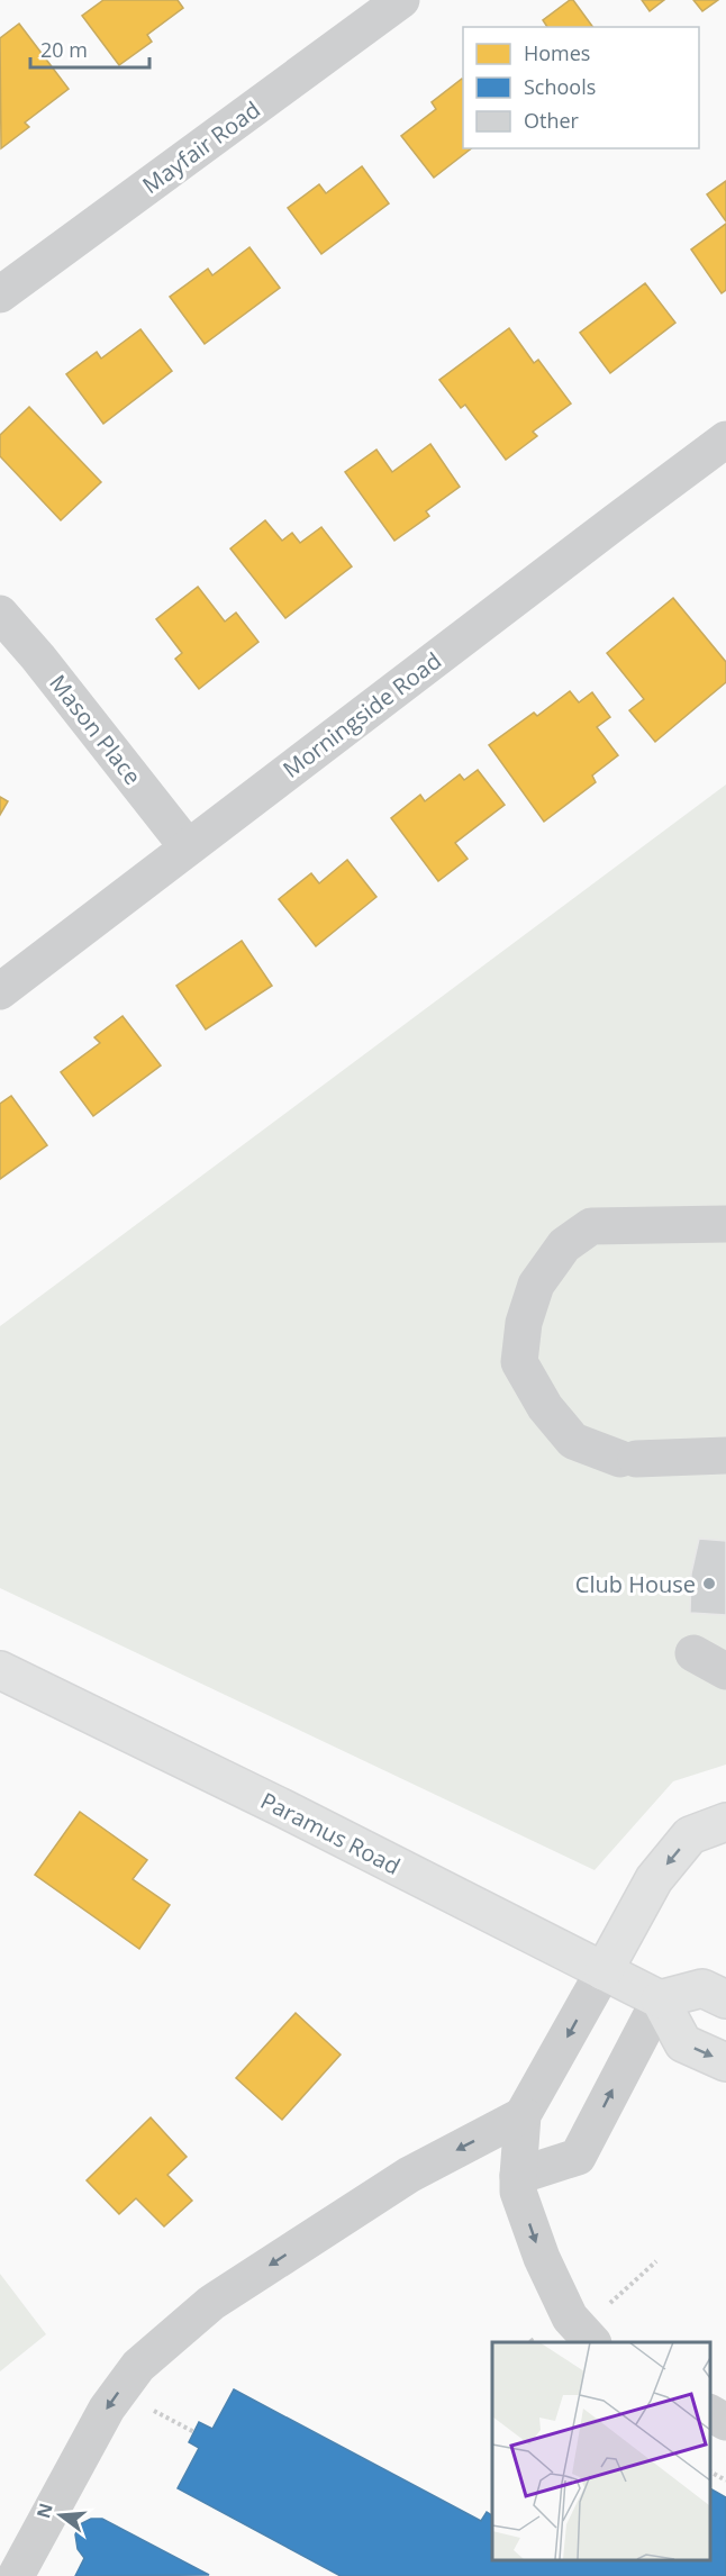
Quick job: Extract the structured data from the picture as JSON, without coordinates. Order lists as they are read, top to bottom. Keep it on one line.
{"streets":{"main road":["Paramus Road"],"street":["Mayfair Road","Morningside Road","Mason Place"]},"crossings":[["Morningside Road","Mason Place"]],"places":["Club House"],"legend":["Homes","Schools","Other"],"scale_bar":"20 m","north":"left"}
